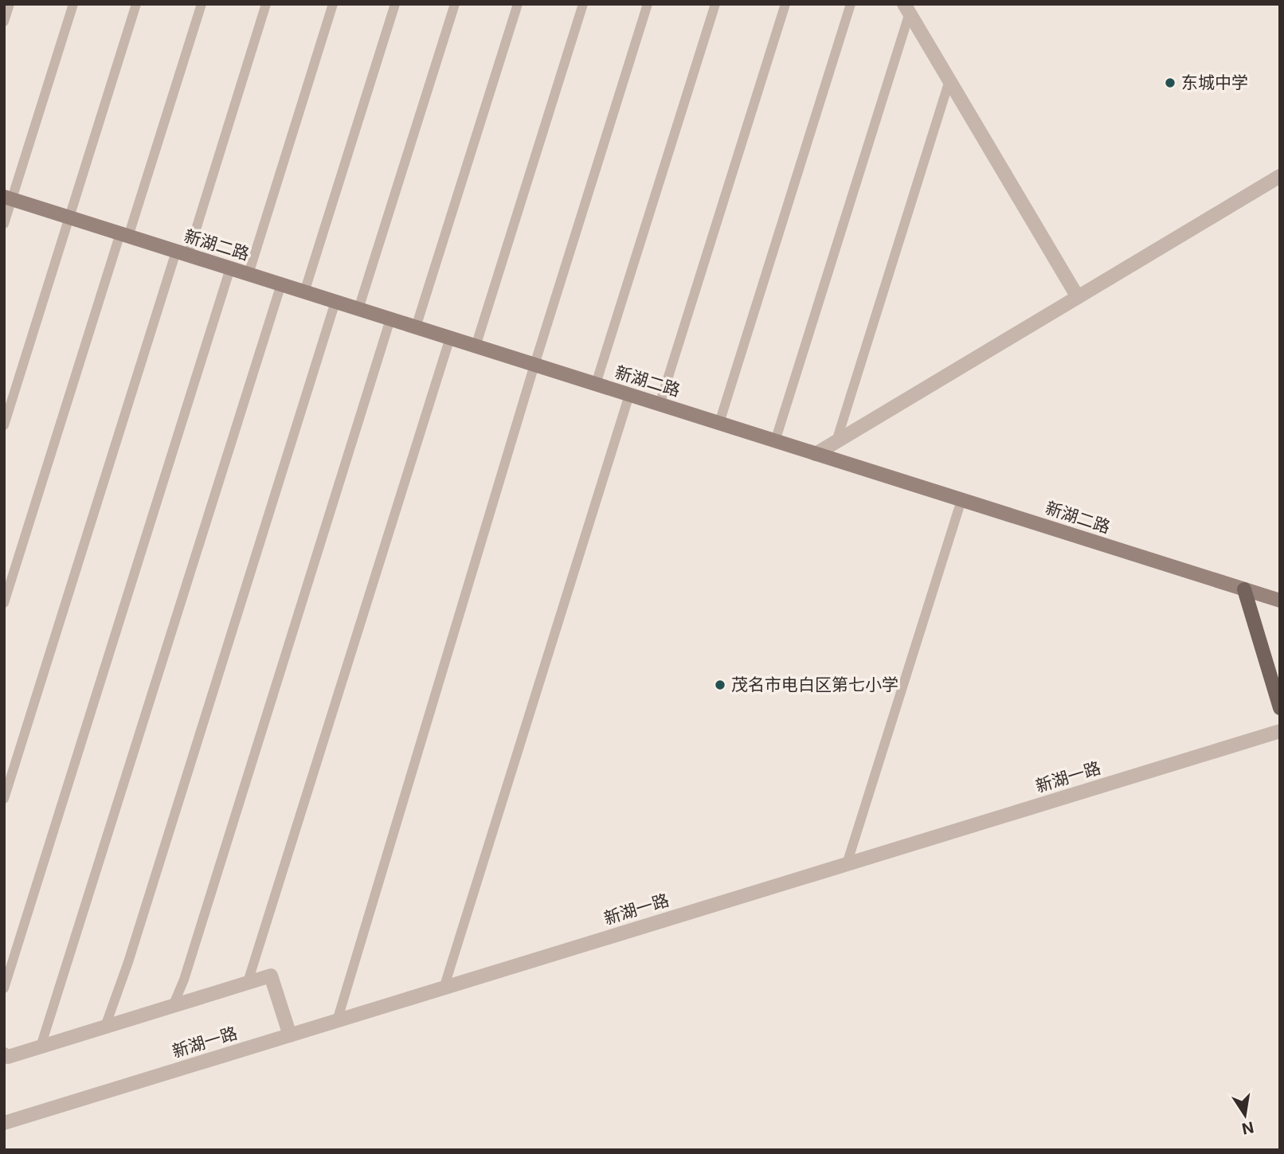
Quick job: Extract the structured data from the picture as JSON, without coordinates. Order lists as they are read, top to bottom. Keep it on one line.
{"streets":{"main road":["新湖二路"],"street":["新湖一路"]},"places":["东城中学","茂名市电白区第七小学"],"north":"bottom"}
